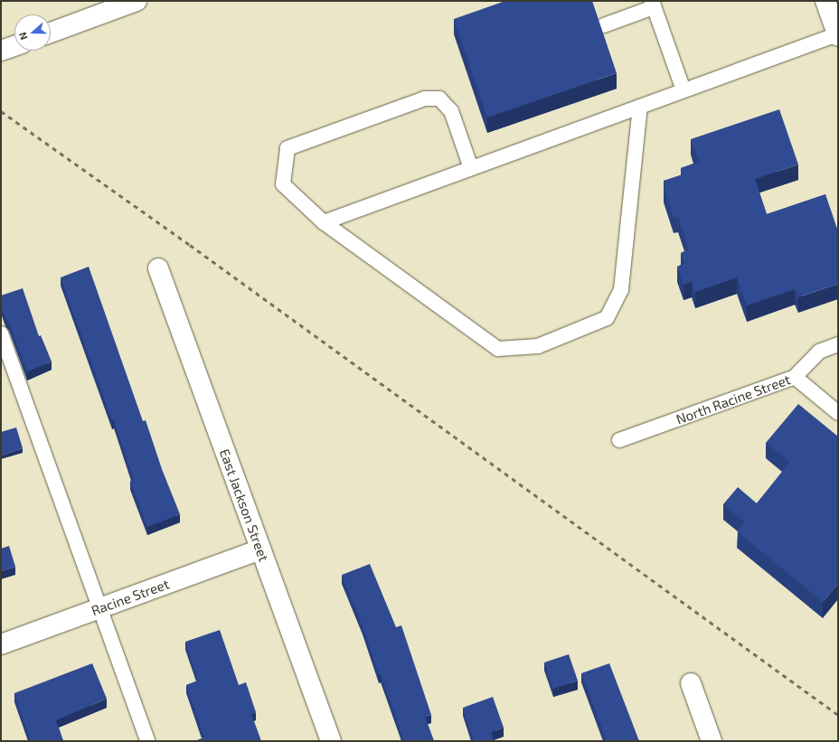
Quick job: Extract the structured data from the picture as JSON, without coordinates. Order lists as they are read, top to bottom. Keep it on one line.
{"streets":{"street":["East Jackson Street","Racine Street"],"lane":["North Racine Street"]},"crossings":[["East Jackson Street","Racine Street"]],"north":"left"}
